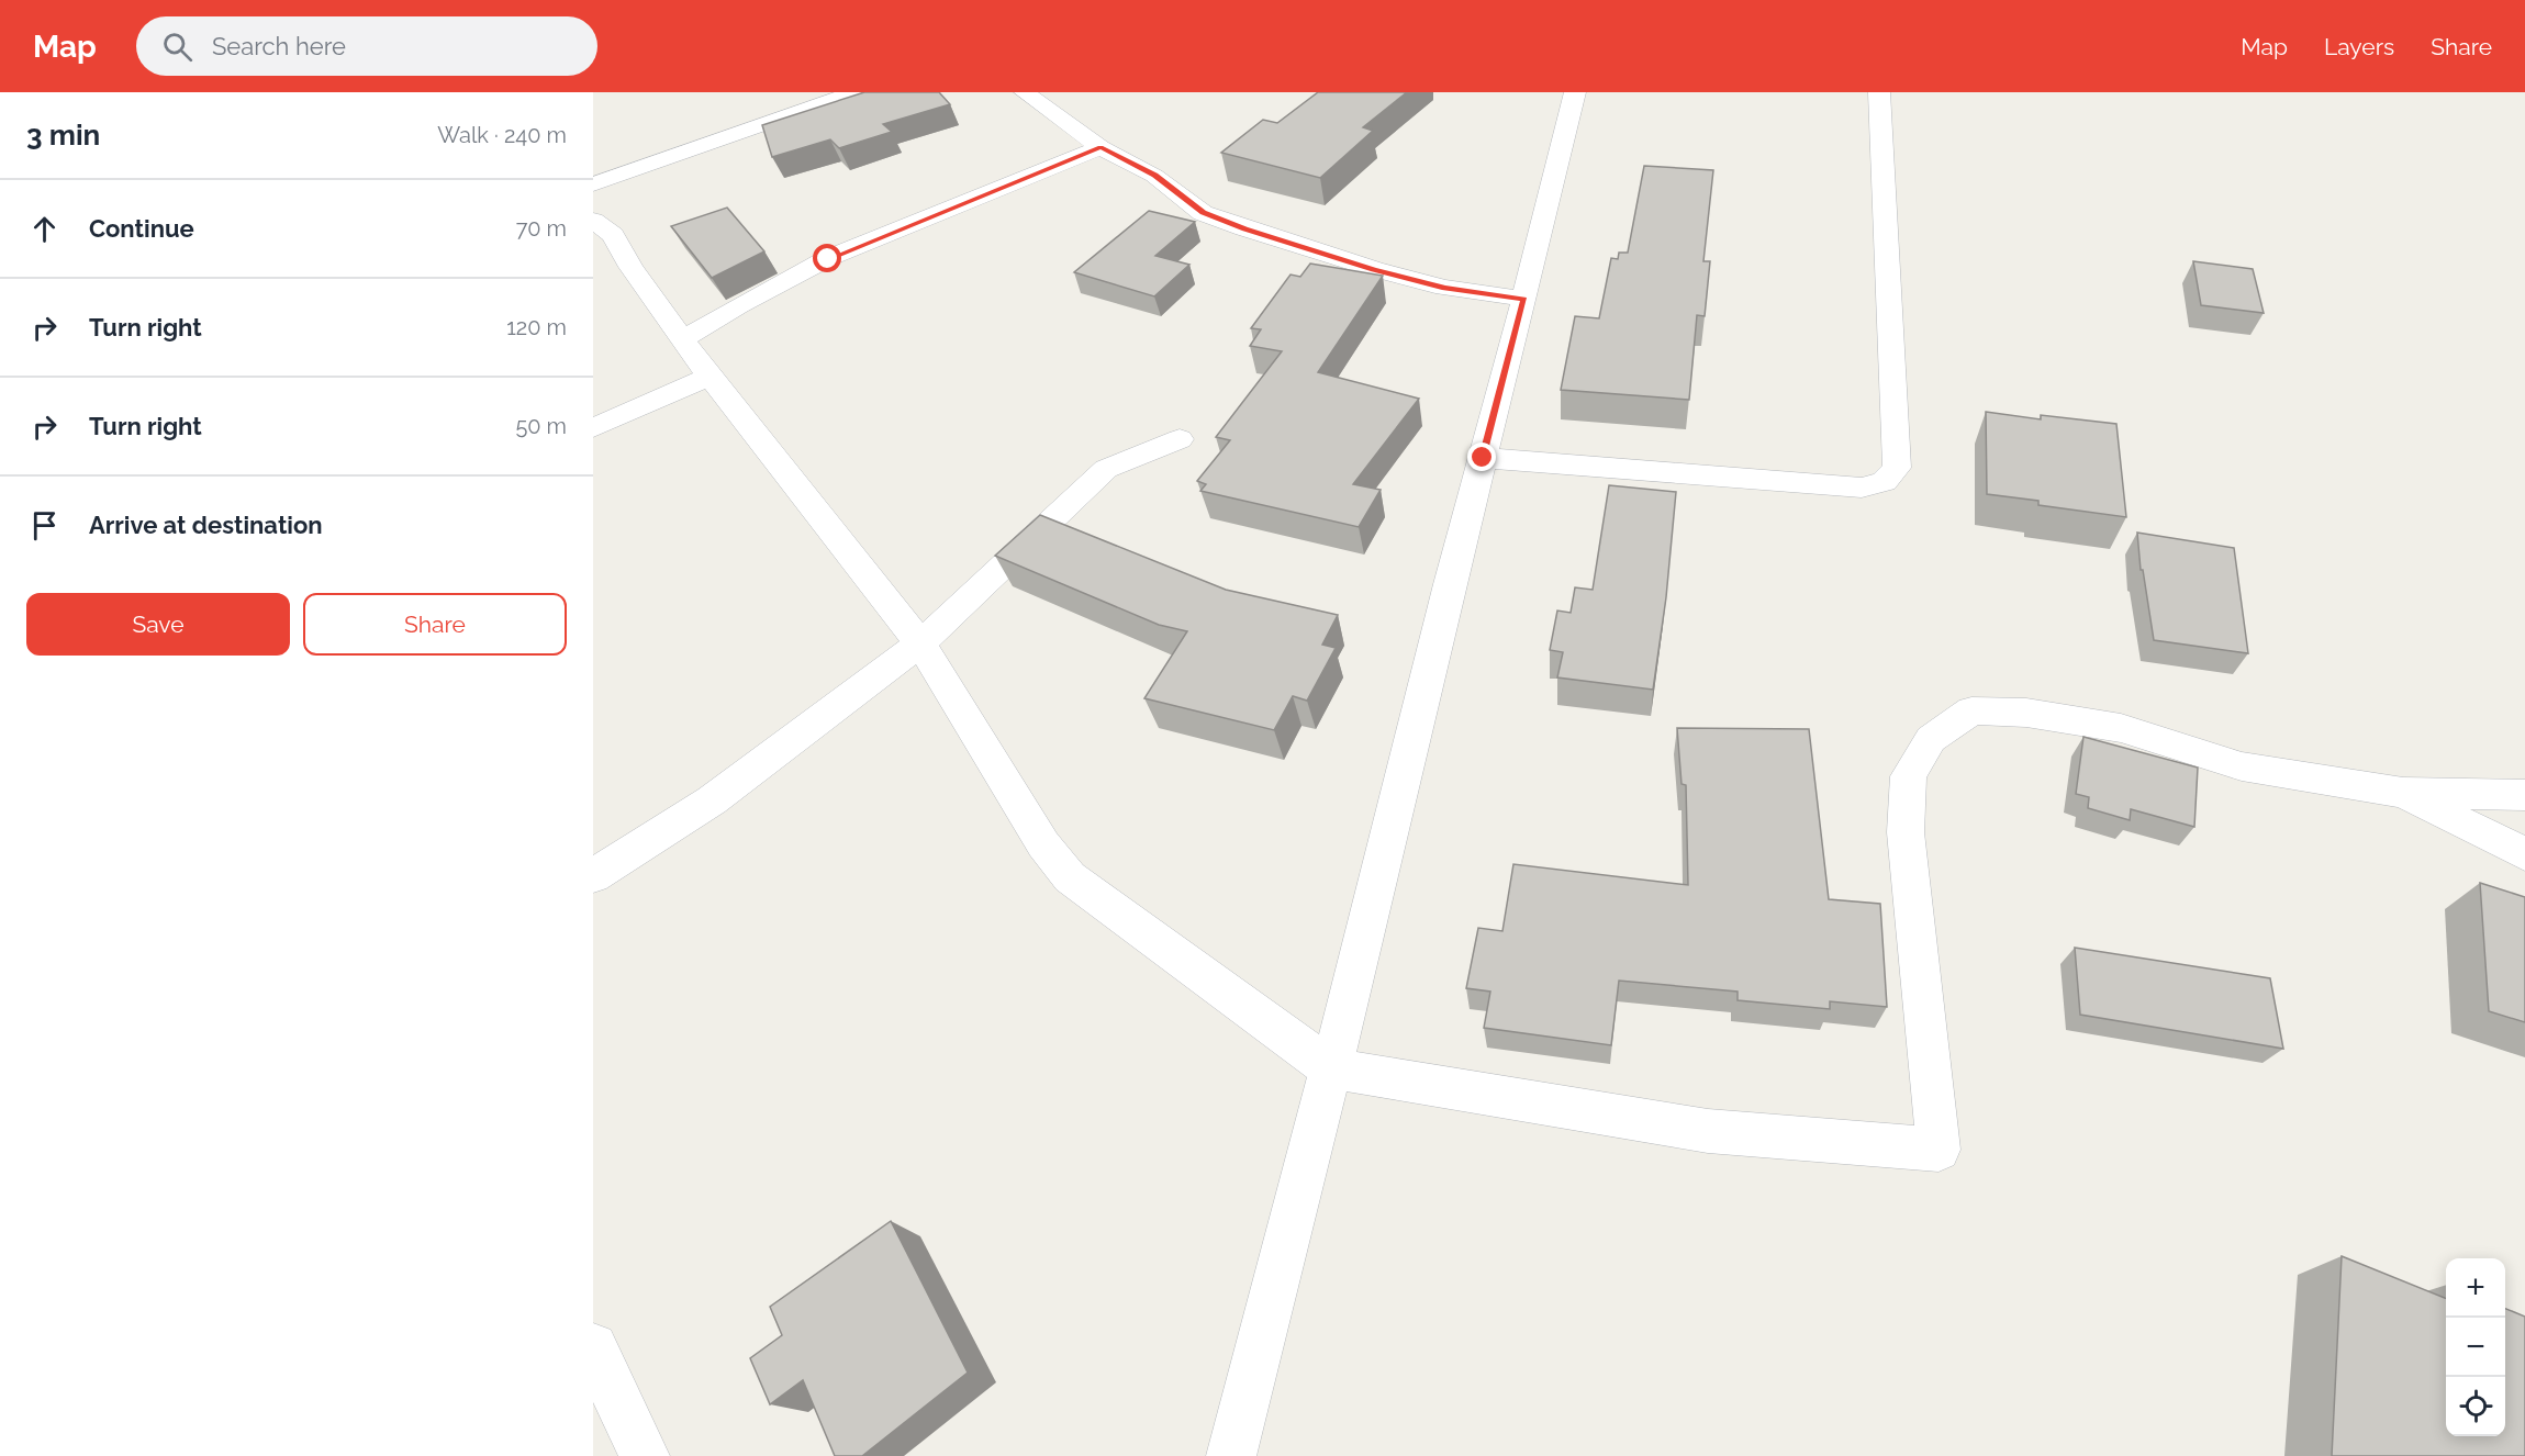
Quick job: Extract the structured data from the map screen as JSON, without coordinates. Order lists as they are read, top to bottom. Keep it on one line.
{"page":{"header":"Map","search":"Search here","nav":["Map","Layers","Share"],"heading":["3 min","Walk · 240 m"],"list":[["Continue","70 m"],["Turn right","120 m"],["Turn right","50 m"],"Arrive at destination"],"buttons":["Save","Share"],"map_buttons":["+","−"]}}
